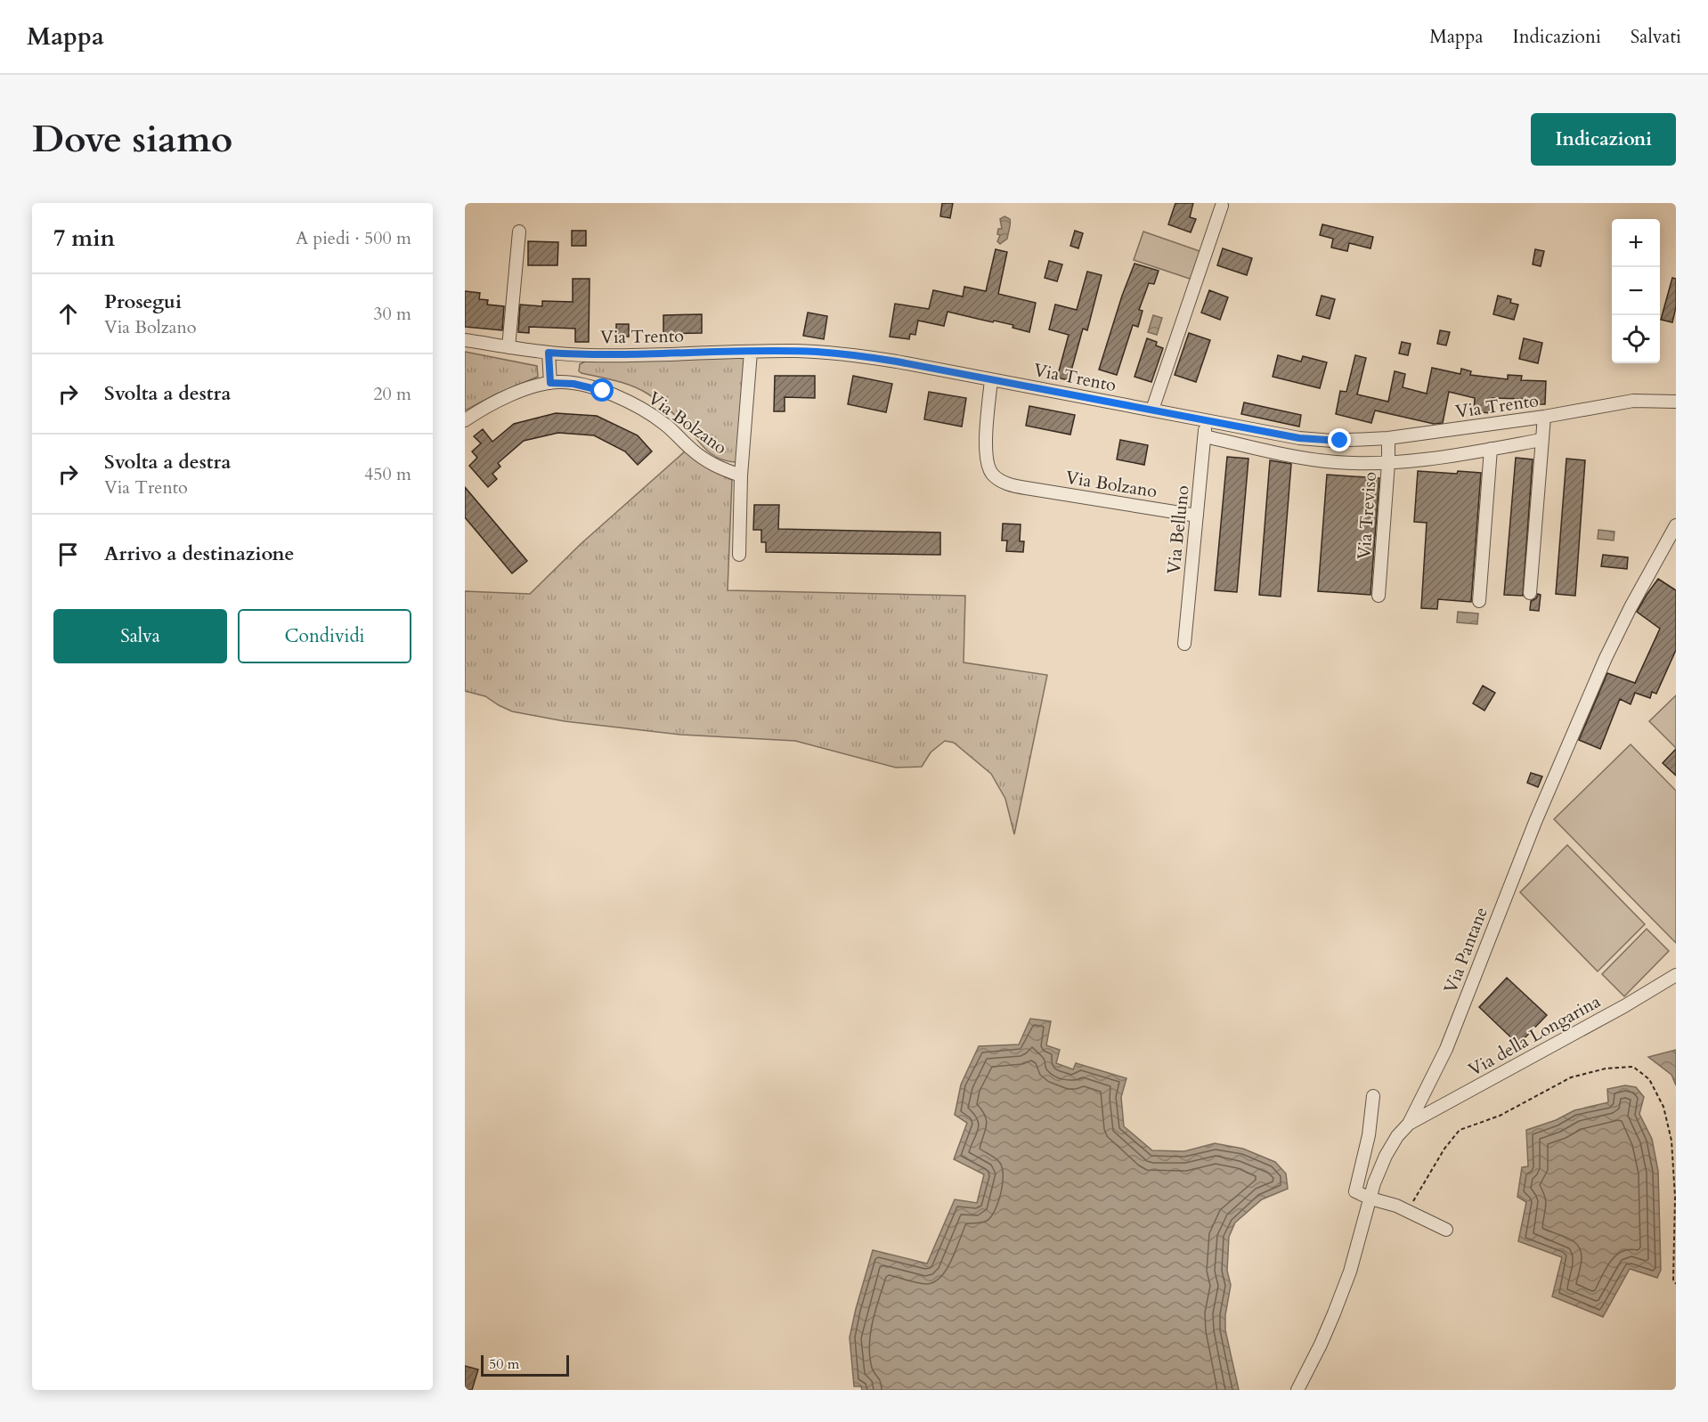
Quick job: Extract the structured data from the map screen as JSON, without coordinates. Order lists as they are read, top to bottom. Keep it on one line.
{"streets":{"street":["Via Trento","Via Bolzano","Via Treviso","Via Belluno","Via Pantane","Via della Longarina"]},"crossings":[["Via Trento","Via Bolzano"],["Via Trento","Via Treviso"],["Via Trento","Via Belluno"],["Via Bolzano","Via Belluno"],["Via Pantane","Via della Longarina"]],"scale_bar":"50 m","page":{"header":"Mappa","nav":["Mappa","Indicazioni","Salvati"],"buttons":["Indicazioni",["Salva","Condividi"]],"title":"Dove siamo","heading":["7 min","A piedi · 500 m"],"map_buttons":["+","−"],"list":[["Prosegui","Via Bolzano","30 m"],["Svolta a destra","20 m"],["Svolta a destra","Via Trento","450 m"],"Arrivo a destinazione"],"scale":"50 m"}}
